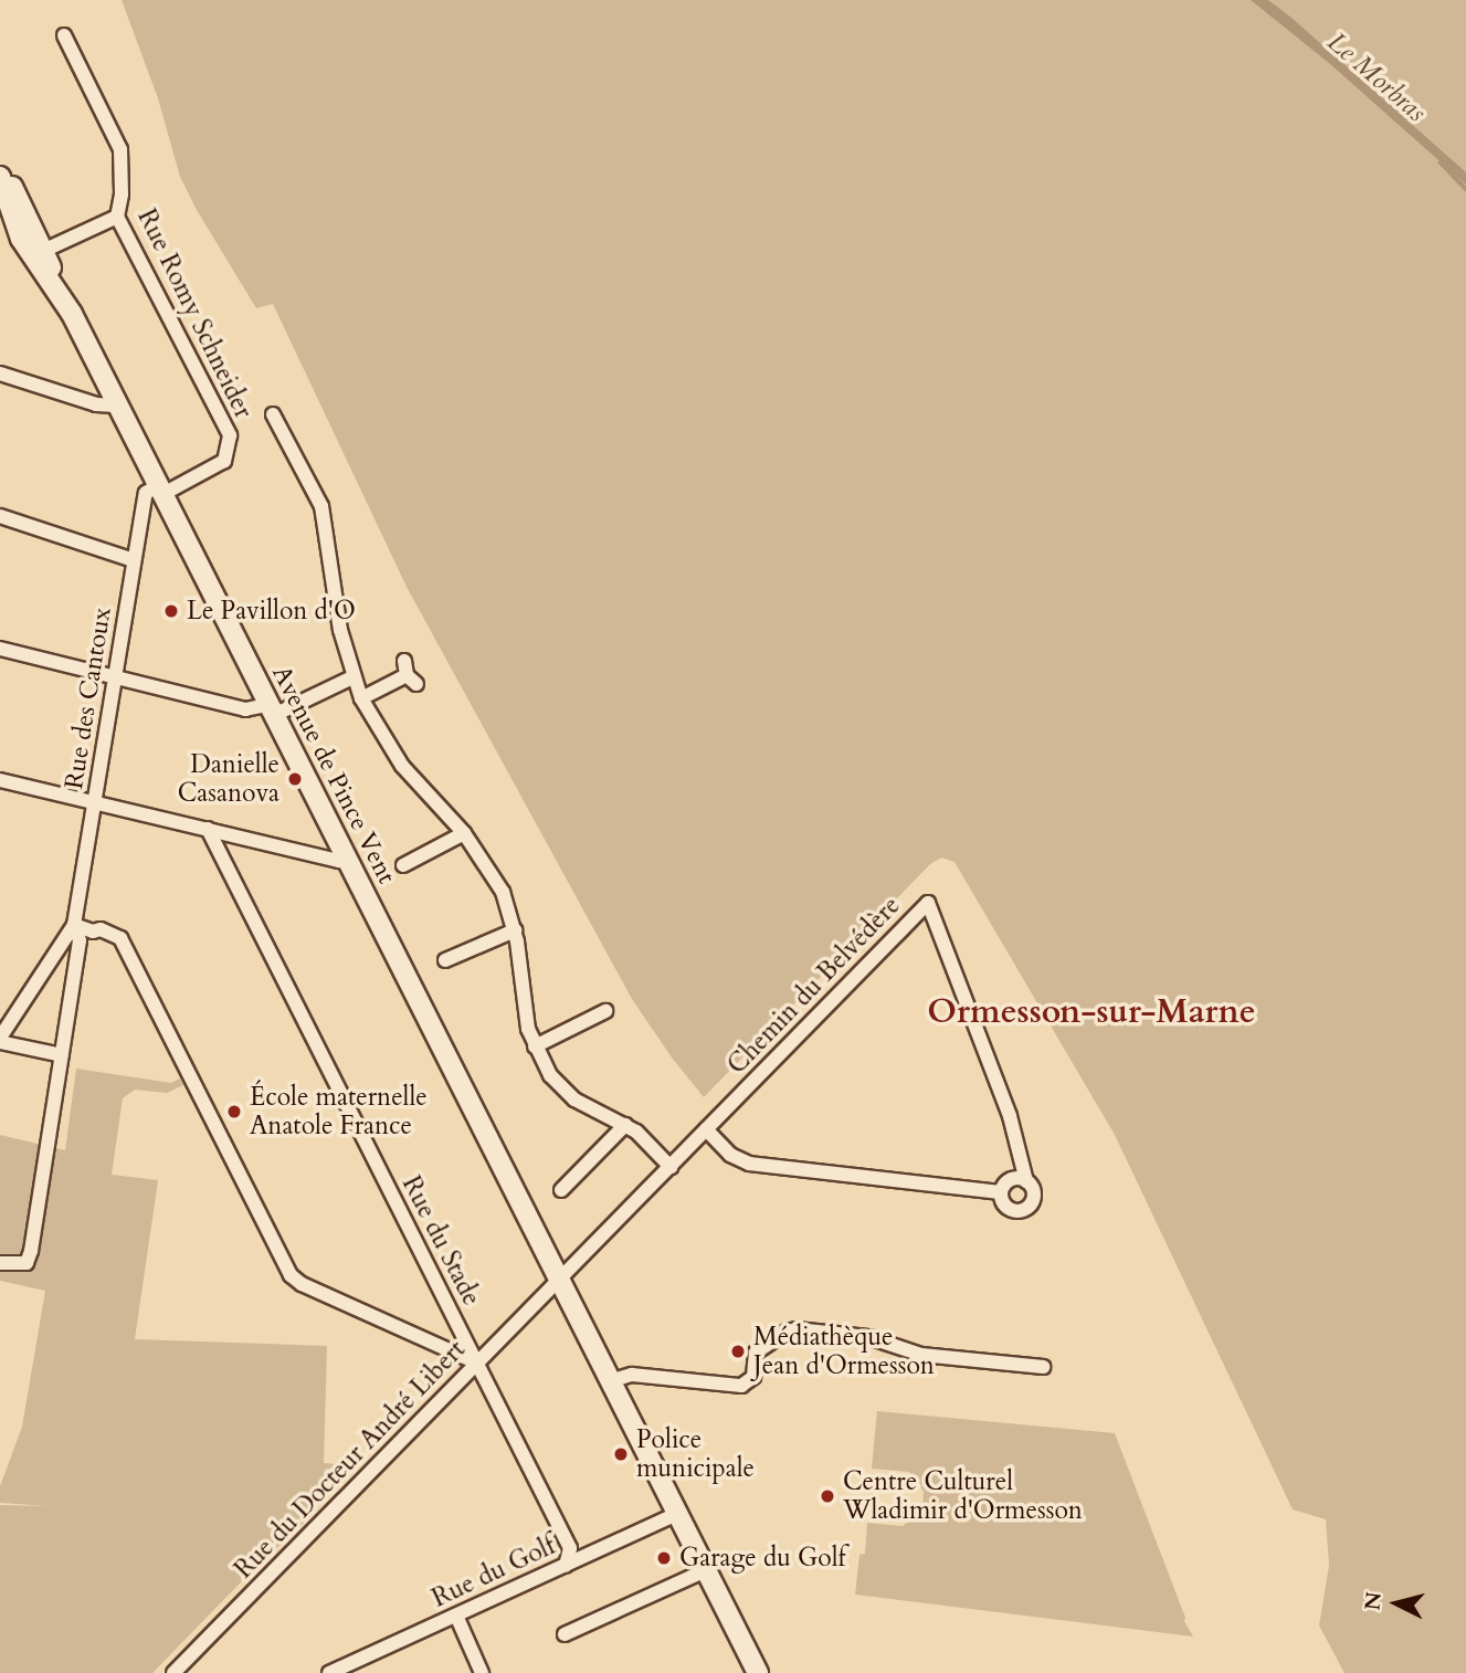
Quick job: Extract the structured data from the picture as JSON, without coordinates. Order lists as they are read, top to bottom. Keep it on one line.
{"streets":{"main road":["Avenue de Pince Vent"],"street":["Rue Romy Schneider","Rue des Cantoux","Chemin du Belvédère","Rue du Stade","Rue du Docteur André Libert","Rue du Golf"]},"crossings":[["Rue Romy Schneider","Rue des Cantoux"],["Rue Romy Schneider","Avenue de Pince Vent"],["Rue des Cantoux","Avenue de Pince Vent"],["Avenue de Pince Vent","Chemin du Belvédère"],["Avenue de Pince Vent","Rue du Docteur André Libert"],["Avenue de Pince Vent","Rue du Golf"],["Chemin du Belvédère","Rue du Docteur André Libert"],["Rue du Stade","Rue du Docteur André Libert"]],"districts":["Ormesson-sur-Marne"],"water":["Le Morbras"],"places":["Le Pavillon d'O","Danielle Casanova","École maternelle Anatole France","Médiathèque Jean d'Ormesson","Police municipale","Centre Culturel Wladimir d'Ormesson","Garage du Golf"],"north":"left"}
